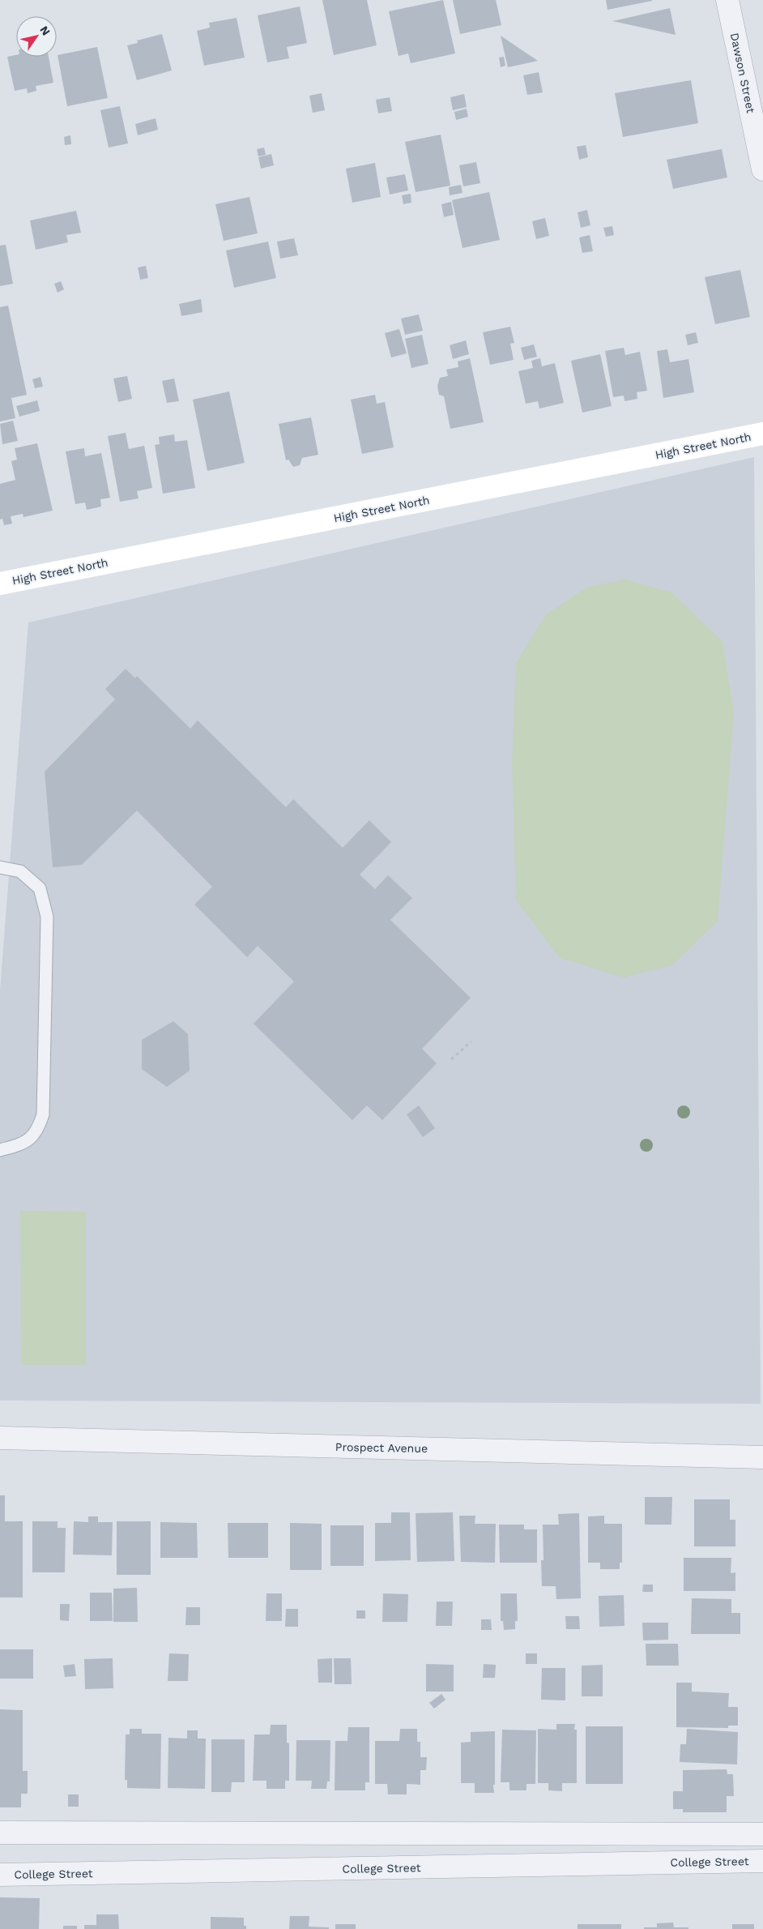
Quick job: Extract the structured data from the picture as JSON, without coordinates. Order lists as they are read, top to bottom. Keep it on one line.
{"streets":{"main road":["High Street North"],"street":["Dawson Street","Prospect Avenue","College Street"]},"north":"top right"}
